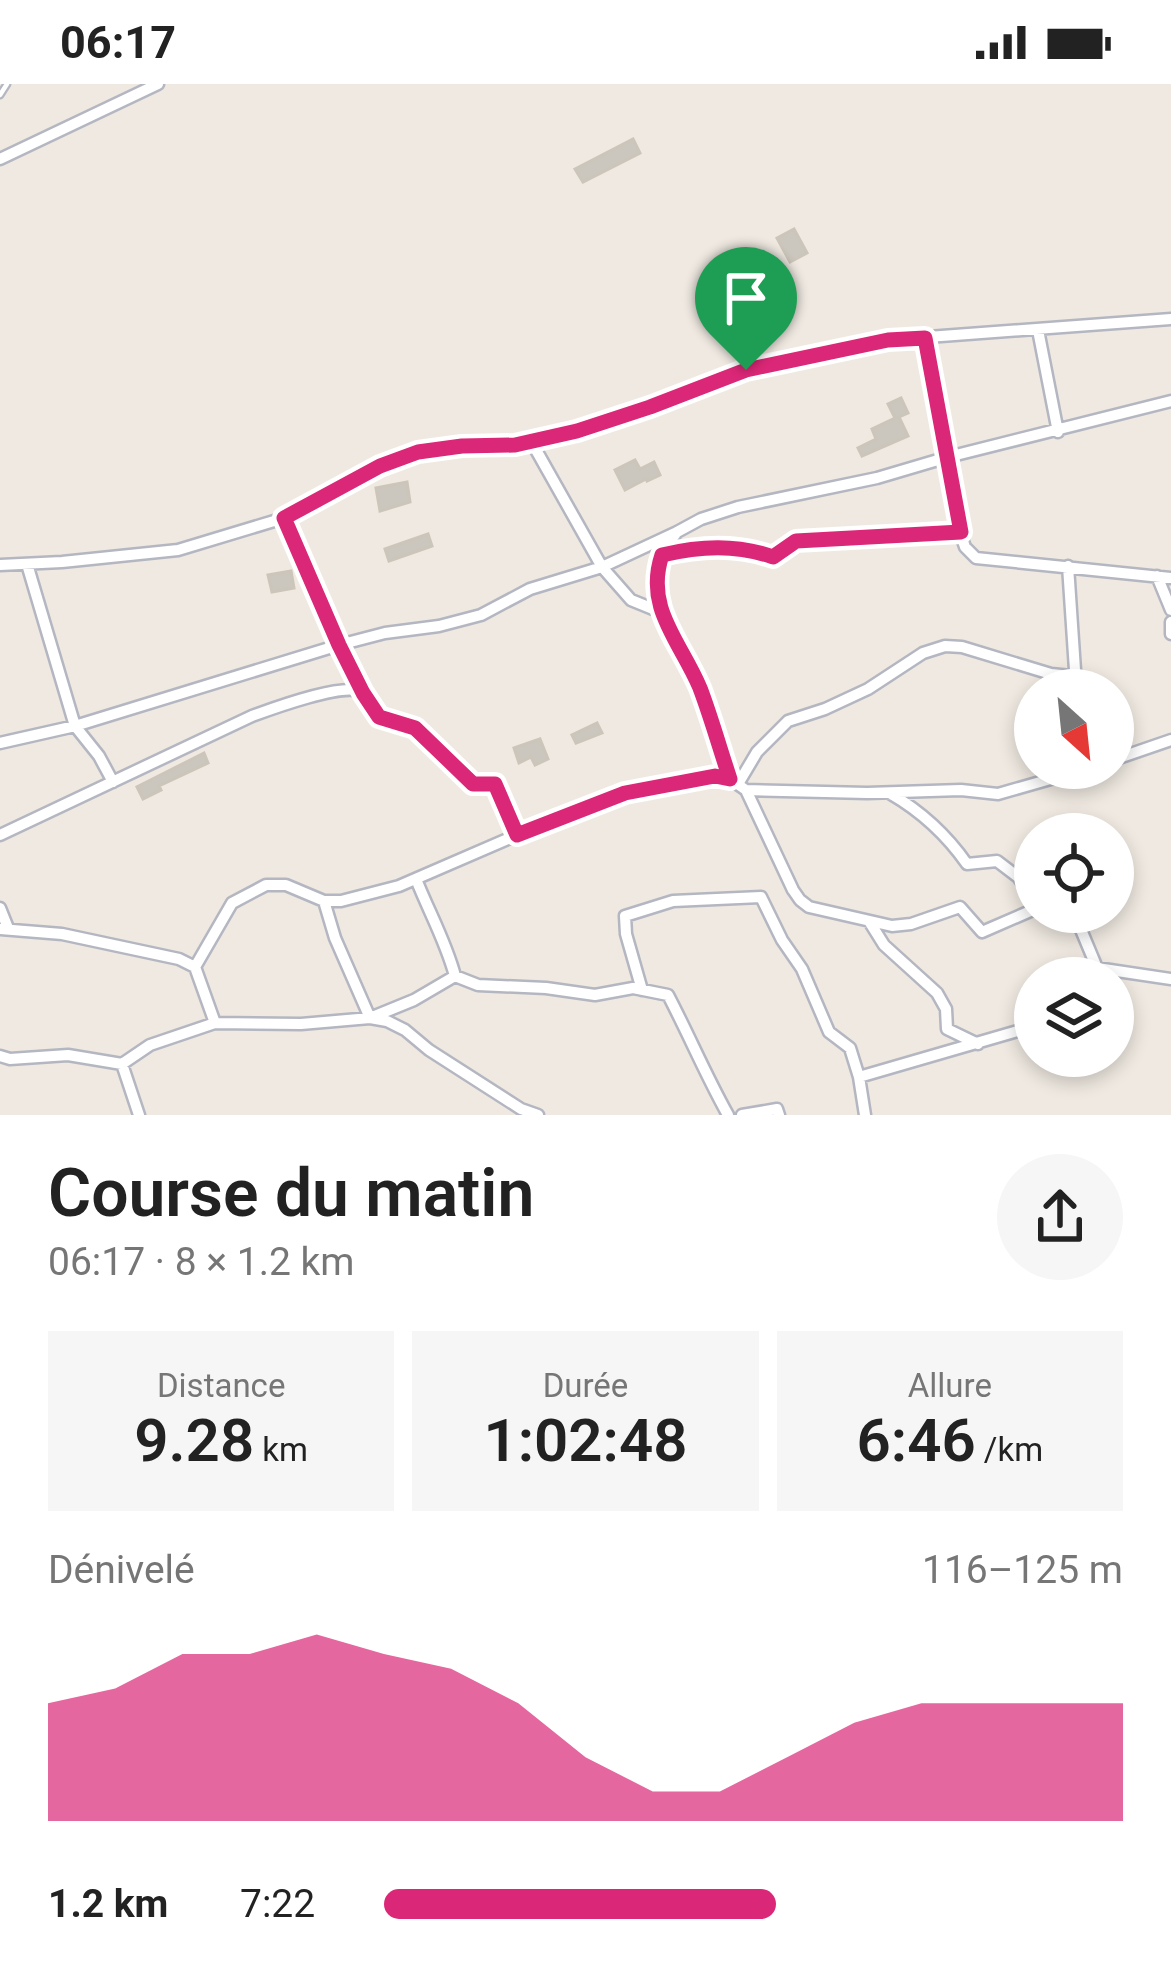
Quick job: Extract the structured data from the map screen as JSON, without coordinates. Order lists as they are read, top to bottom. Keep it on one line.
{"north":"bottom right","page":{"status":"06:17","heading":["Course du matin","06:17 · 8 × 1.2 km"],"stats":[["Distance","9.28 km"],["Durée","1:02:48"],["Allure","6:46 /km"]],"chart":["Dénivelé","116–125 m"],"list":[{"name":"1.2 km","note":"7:22"}]}}
